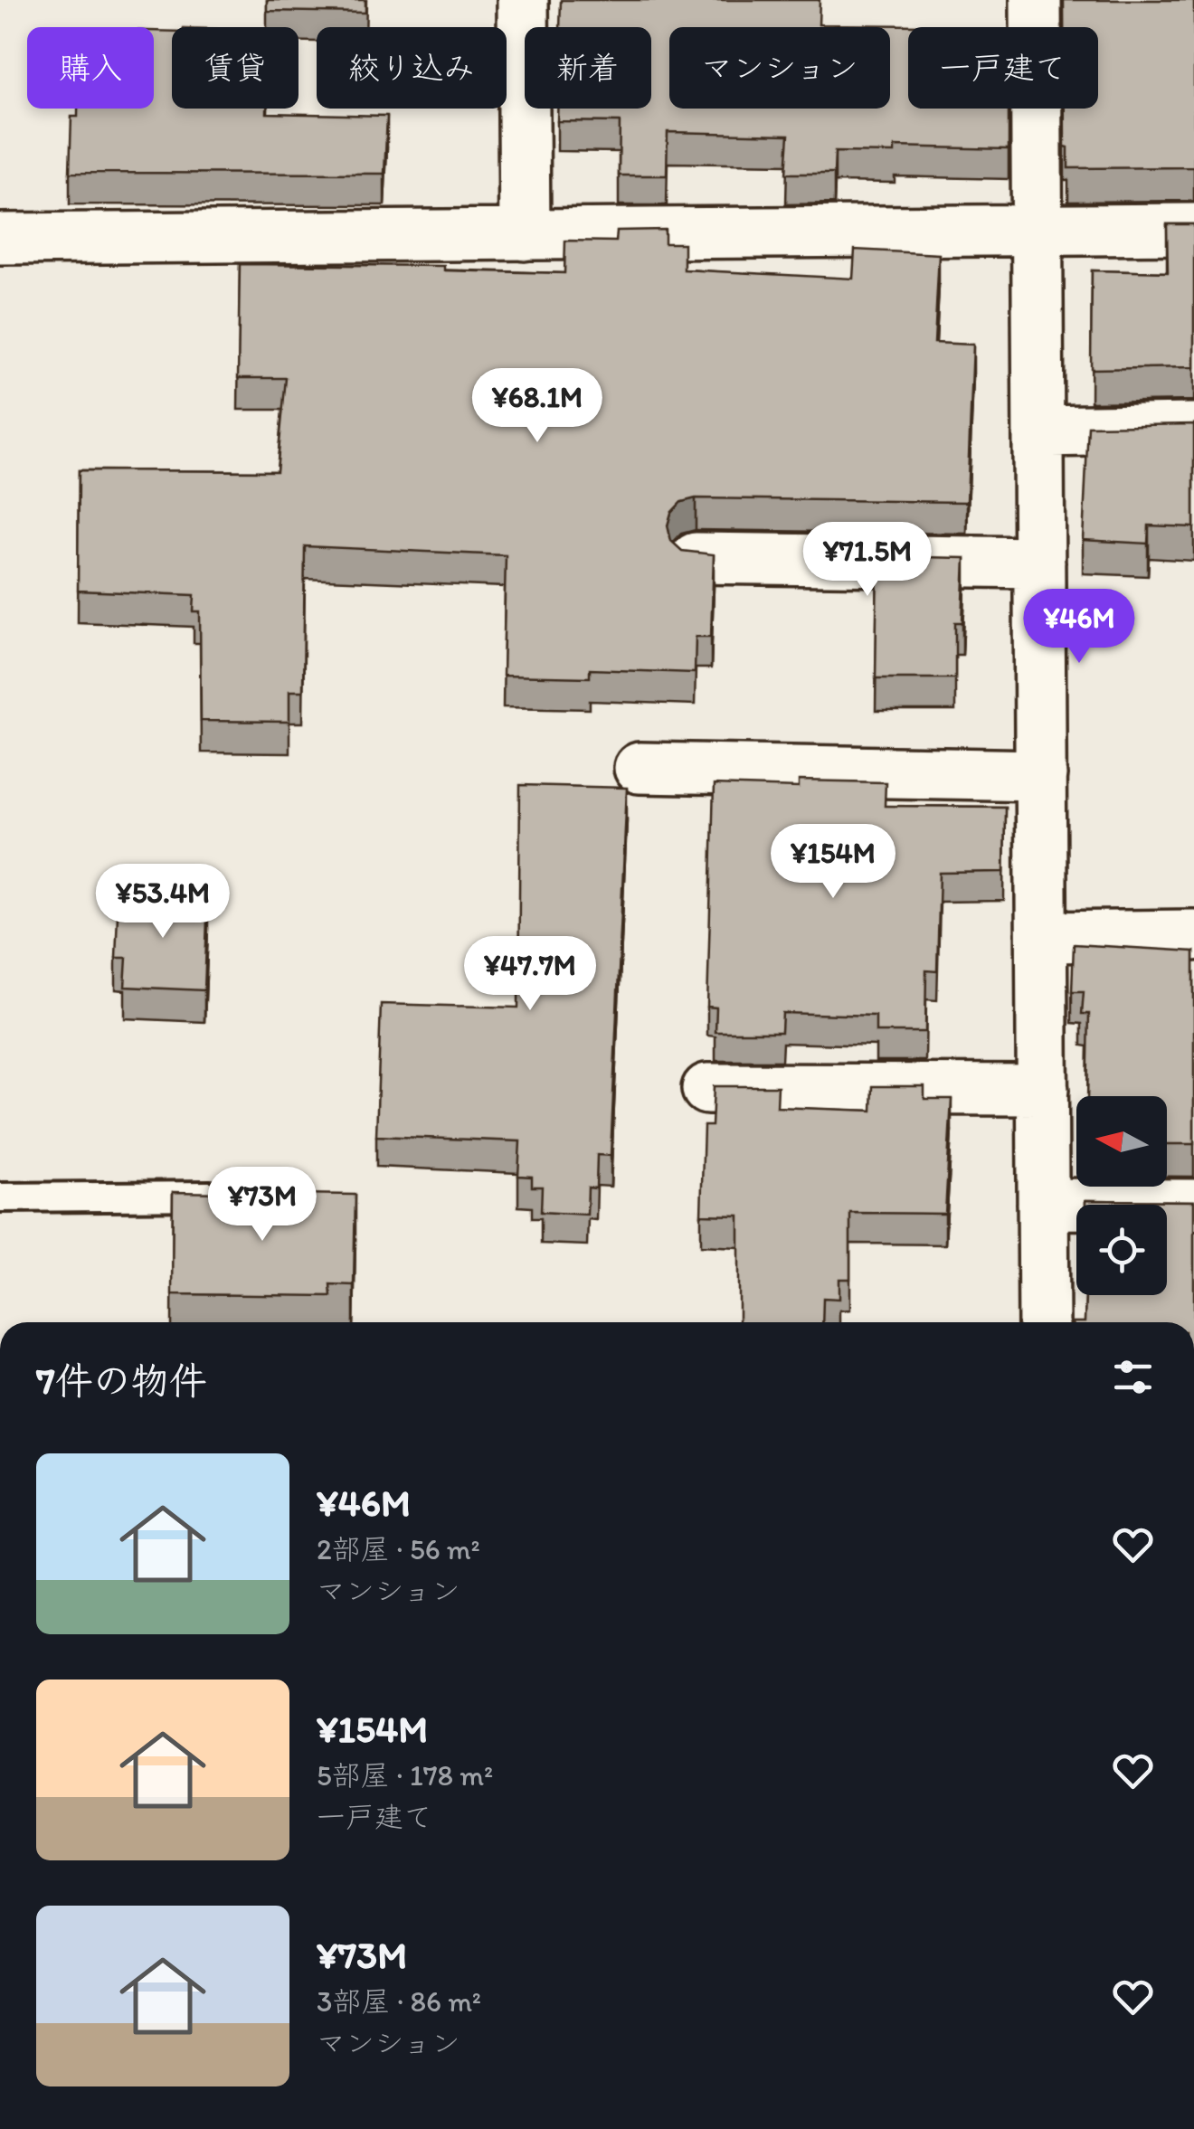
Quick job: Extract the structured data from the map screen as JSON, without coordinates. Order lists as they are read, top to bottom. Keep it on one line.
{"north":"left","page":{"chip":["購入","賃貸","絞り込み","新着","マンション","一戸建て"],"price":["¥68.1M","¥71.5M","¥46M","¥154M","¥53.4M","¥47.7M","¥73M"],"heading":"7件の物件","list":[{"name":"¥46M","note":"2部屋 · 56 m² · マンション"},{"name":"¥154M","note":"5部屋 · 178 m² · 一戸建て"},{"name":"¥73M","note":"3部屋 · 86 m² · マンション"}]}}
